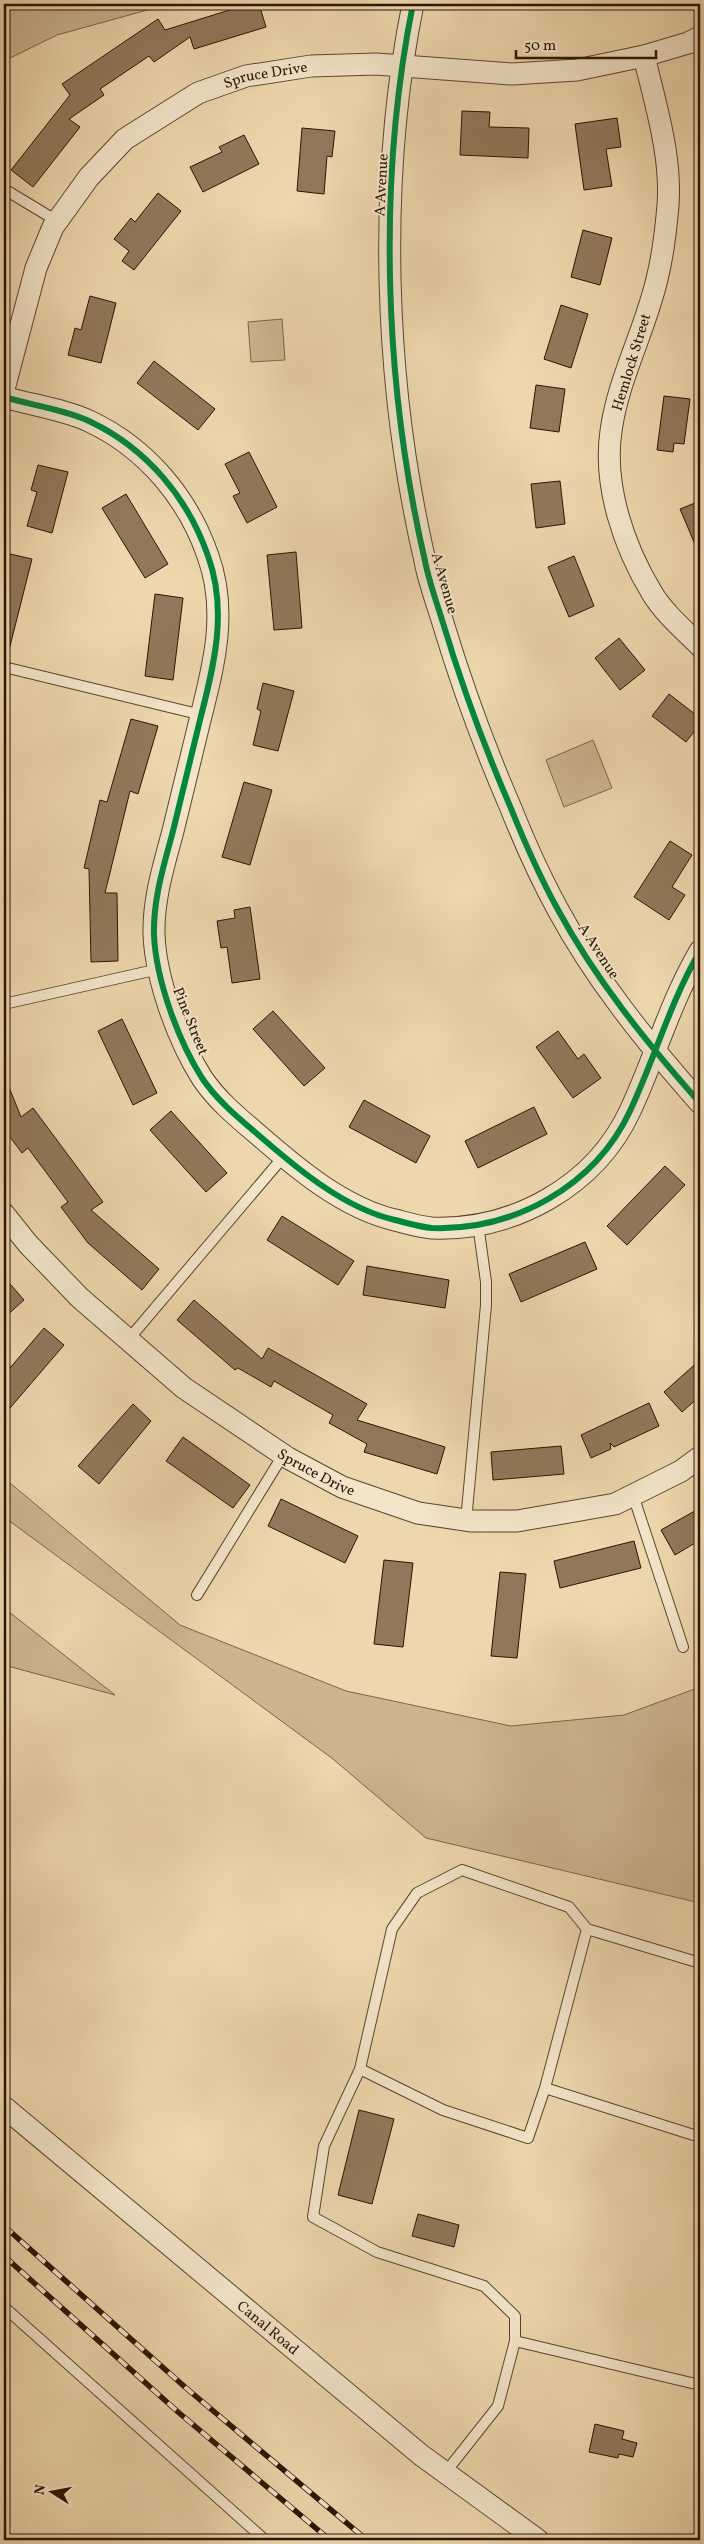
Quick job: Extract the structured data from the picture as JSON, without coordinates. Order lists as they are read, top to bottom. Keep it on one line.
{"streets":{"street":["Spruce Drive","A Avenue","Hemlock Street","Pine Street","Canal Road"]},"crossings":[["Spruce Drive","A Avenue"],["Spruce Drive","Hemlock Street"],["A Avenue","Pine Street"]],"scale_bar":"50 m","north":"left"}
